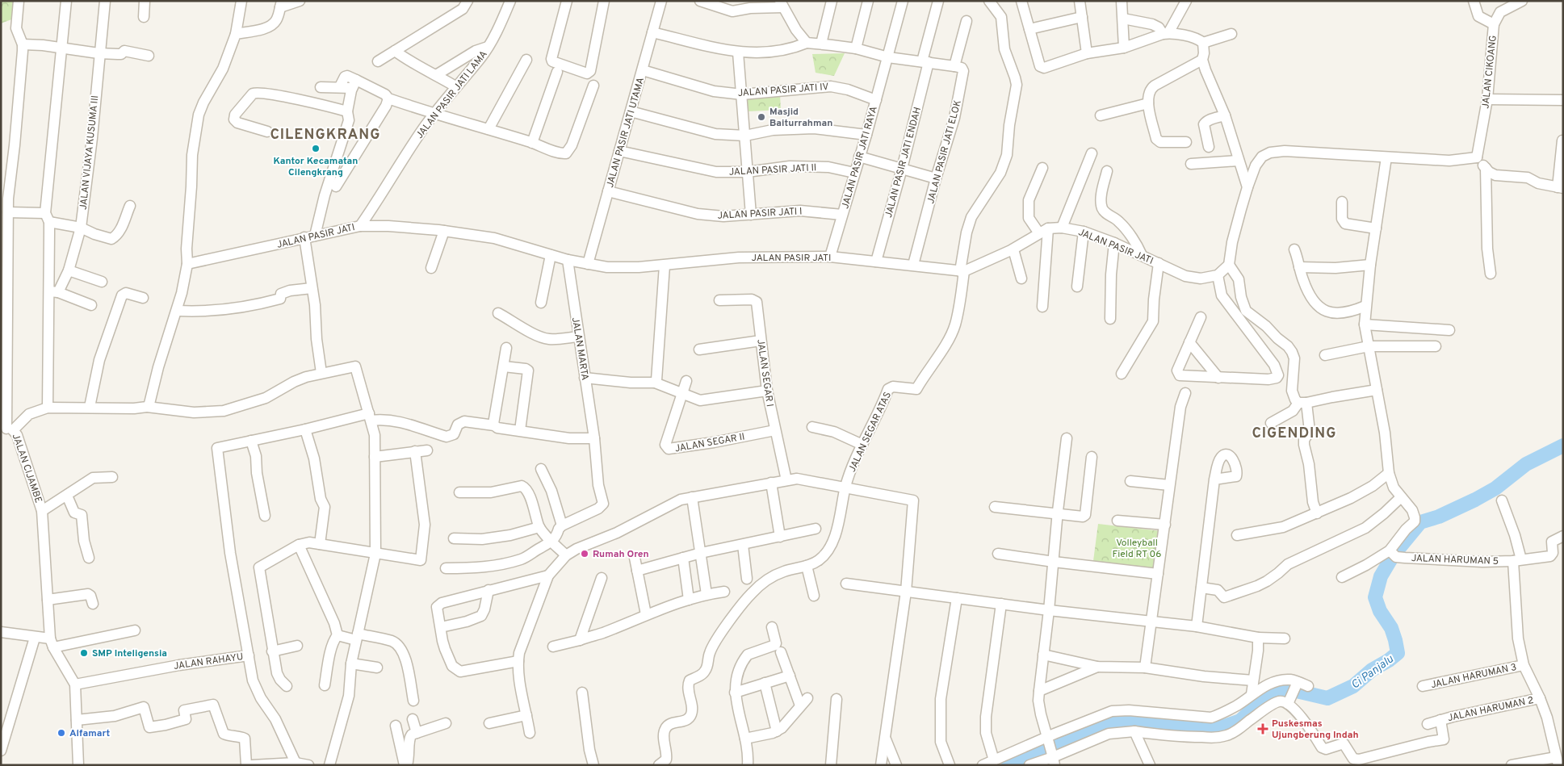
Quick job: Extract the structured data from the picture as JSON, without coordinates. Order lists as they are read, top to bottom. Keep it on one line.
{"streets":{"street":["JALAN CIKOANG","JALAN PASIR JATI IV","JALAN PASIR JATI LAMA","JALAN PASIR JATI UTAMA","JALAN PASIR JATI ELOK","JALAN VIJAYA KUSUMA III","JALAN PASIR JATI RAYA","JALAN PASIR JATI ENDAH","JALAN PASIR JATI II","JALAN PASIR JATI I","JALAN PASIR JATI","JALAN MARTA","JALAN SEGAR I","JALAN SEGAR ATAS","JALAN SEGAR II","JALAN CIJAMBE","JALAN HARUMAN 5","JALAN RAHAYU","JALAN HARUMAN 3","JALAN HARUMAN 2"]},"crossings":[["JALAN PASIR JATI IV","JALAN PASIR JATI UTAMA"],["JALAN PASIR JATI IV","JALAN PASIR JATI RAYA"],["JALAN PASIR JATI LAMA","JALAN PASIR JATI"],["JALAN PASIR JATI UTAMA","JALAN PASIR JATI II"],["JALAN PASIR JATI UTAMA","JALAN PASIR JATI I"],["JALAN PASIR JATI UTAMA","JALAN PASIR JATI"],["JALAN PASIR JATI ELOK","JALAN PASIR JATI"],["JALAN PASIR JATI RAYA","JALAN PASIR JATI II"],["JALAN PASIR JATI RAYA","JALAN PASIR JATI I"],["JALAN PASIR JATI RAYA","JALAN PASIR JATI"],["JALAN PASIR JATI ENDAH","JALAN PASIR JATI"],["JALAN PASIR JATI","JALAN MARTA"],["JALAN PASIR JATI","JALAN SEGAR ATAS"],["JALAN SEGAR I","JALAN SEGAR II"],["JALAN CIJAMBE","JALAN RAHAYU"]],"districts":["CILENGKRANG","CIGENDING"],"water":["Ci Panjalu"],"parks":["Volleyball Field RT 06"],"places":{"other":["Masjid Baiturrahman","Kantor Kecamatan Cilengkrang","Rumah Oren","SMP Inteligensia","Alfamart"],"health":["Puskesmas Ujungberung Indah"]}}
